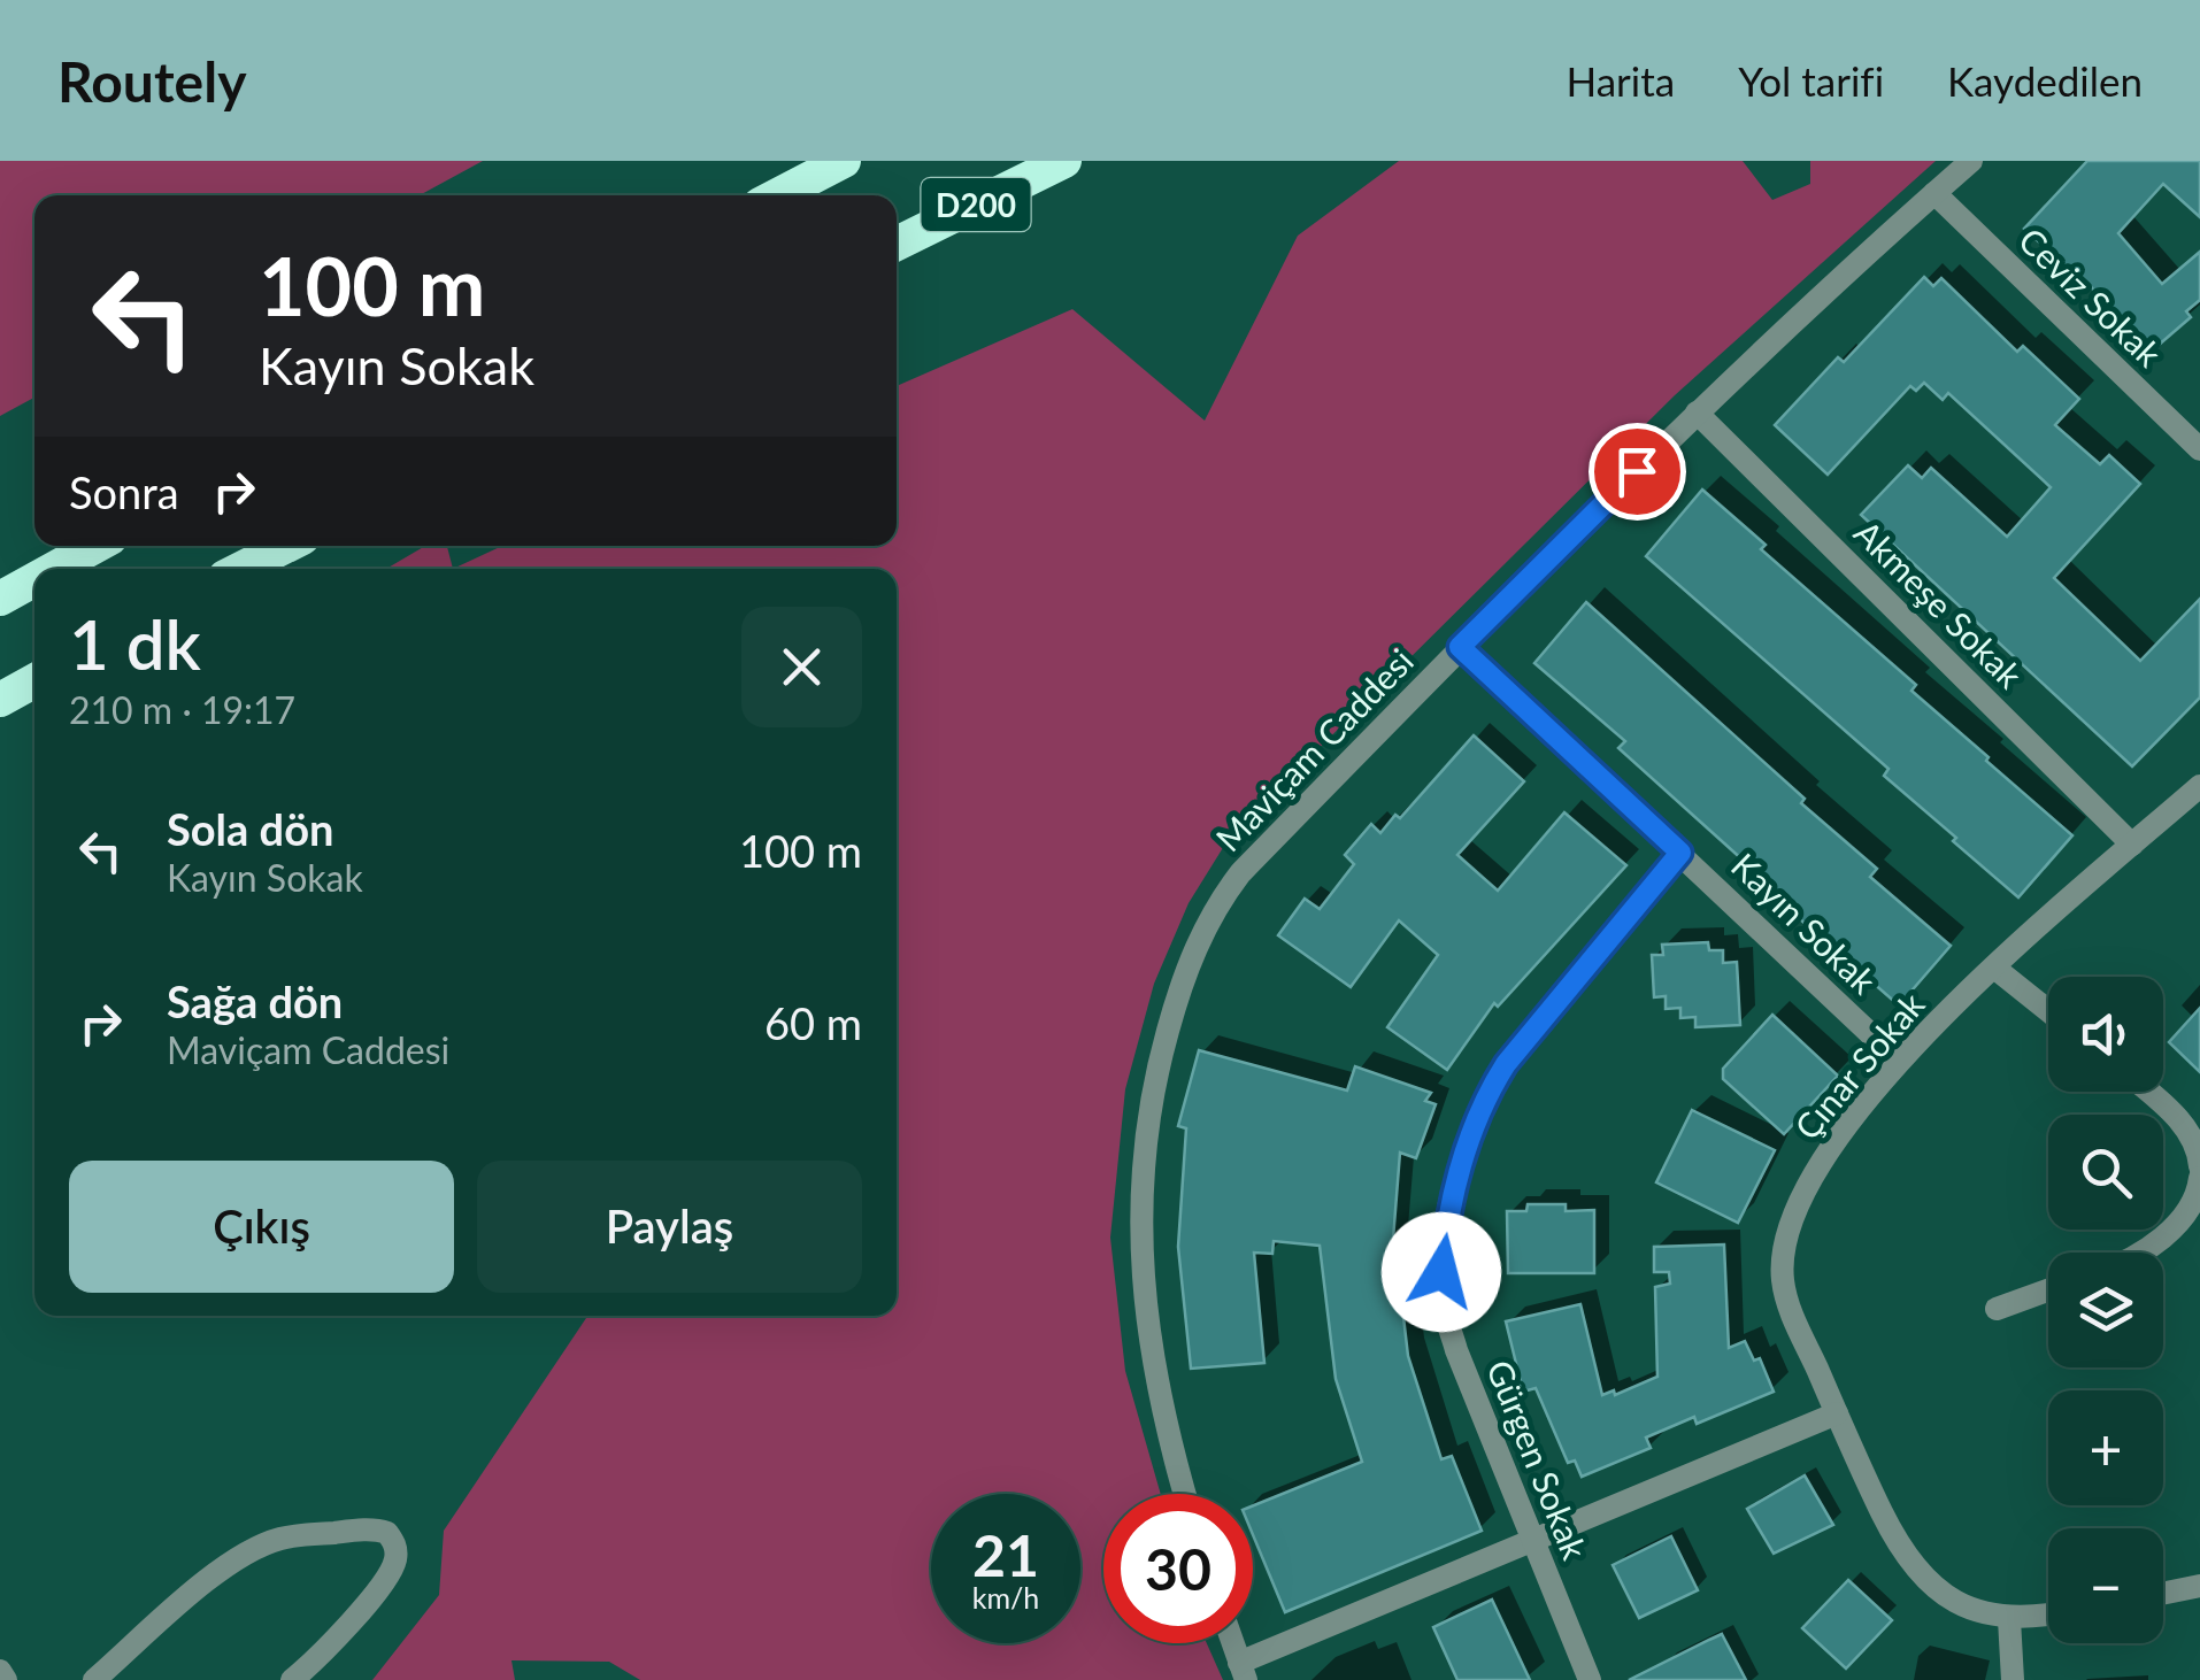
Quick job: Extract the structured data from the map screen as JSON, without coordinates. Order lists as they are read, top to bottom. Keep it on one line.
{"streets":{"highway":["D200"],"street":["Ceviz Sokak","Akmeşe Sokak","Maviçam Caddesi","Kayın Sokak","Çınar Sokak","Gürgen Sokak"]},"crossings":[["Ceviz Sokak","Maviçam Caddesi"],["Akmeşe Sokak","Maviçam Caddesi"],["Akmeşe Sokak","Çınar Sokak"],["Maviçam Caddesi","Kayın Sokak"],["Kayın Sokak","Çınar Sokak"],["Kayın Sokak","Gürgen Sokak"]],"page":{"header":"Routely","nav":["Harita","Yol tarifi","Kaydedilen"],"turn":["100 m","Kayın Sokak"],"then":"Sonra","heading":["1 dk","210 m · 19:17"],"list":[{"name":"Sola dön","note":"Kayın Sokak","value":"100 m"},{"name":"Sağa dön","note":"Maviçam Caddesi","value":"60 m"}],"map_buttons":["+","−"],"buttons":["Çıkış","Paylaş"],"speed":"21 km/h","limit":"30"}}
